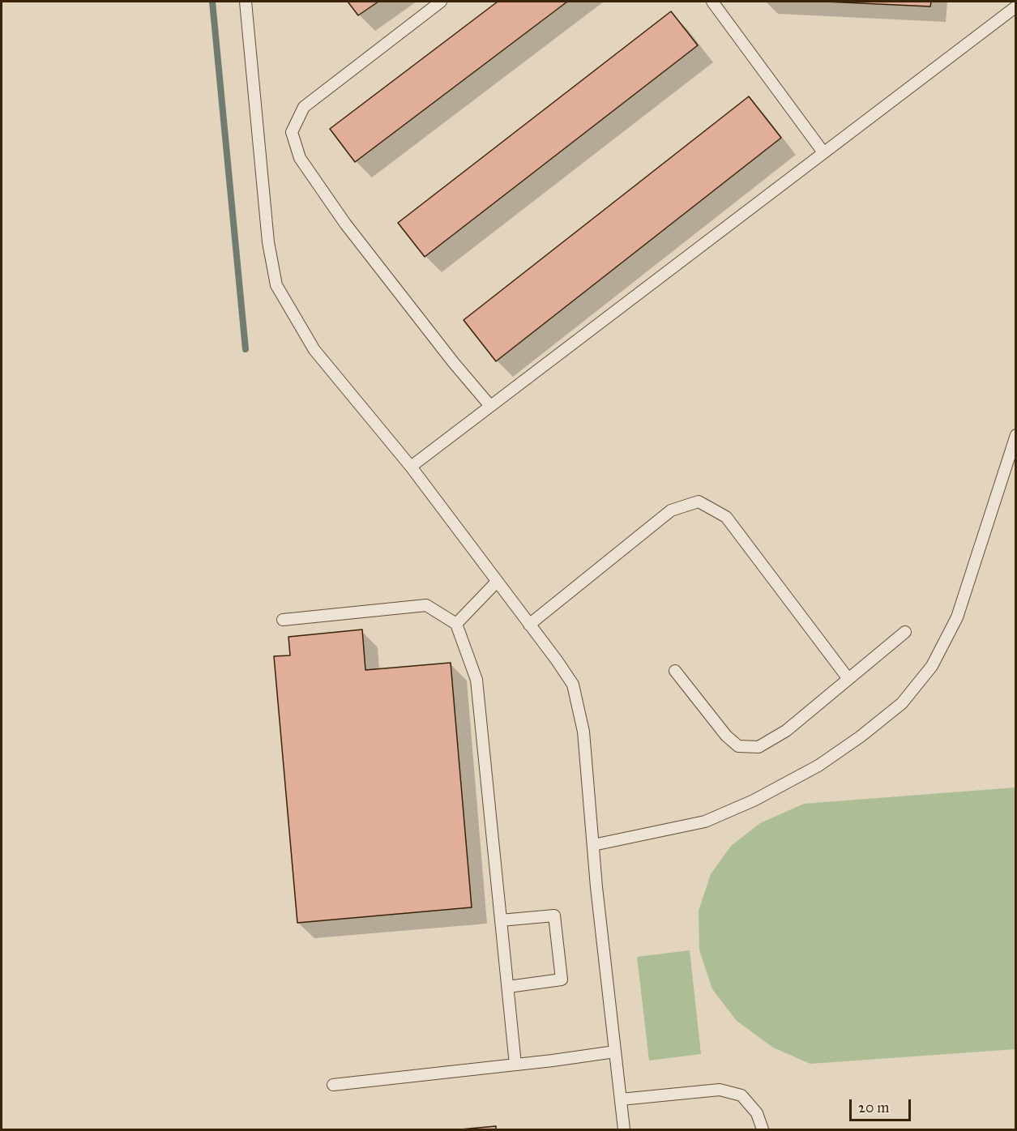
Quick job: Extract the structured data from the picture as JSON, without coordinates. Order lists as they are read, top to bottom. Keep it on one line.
{"scale_bar":"20 m"}
